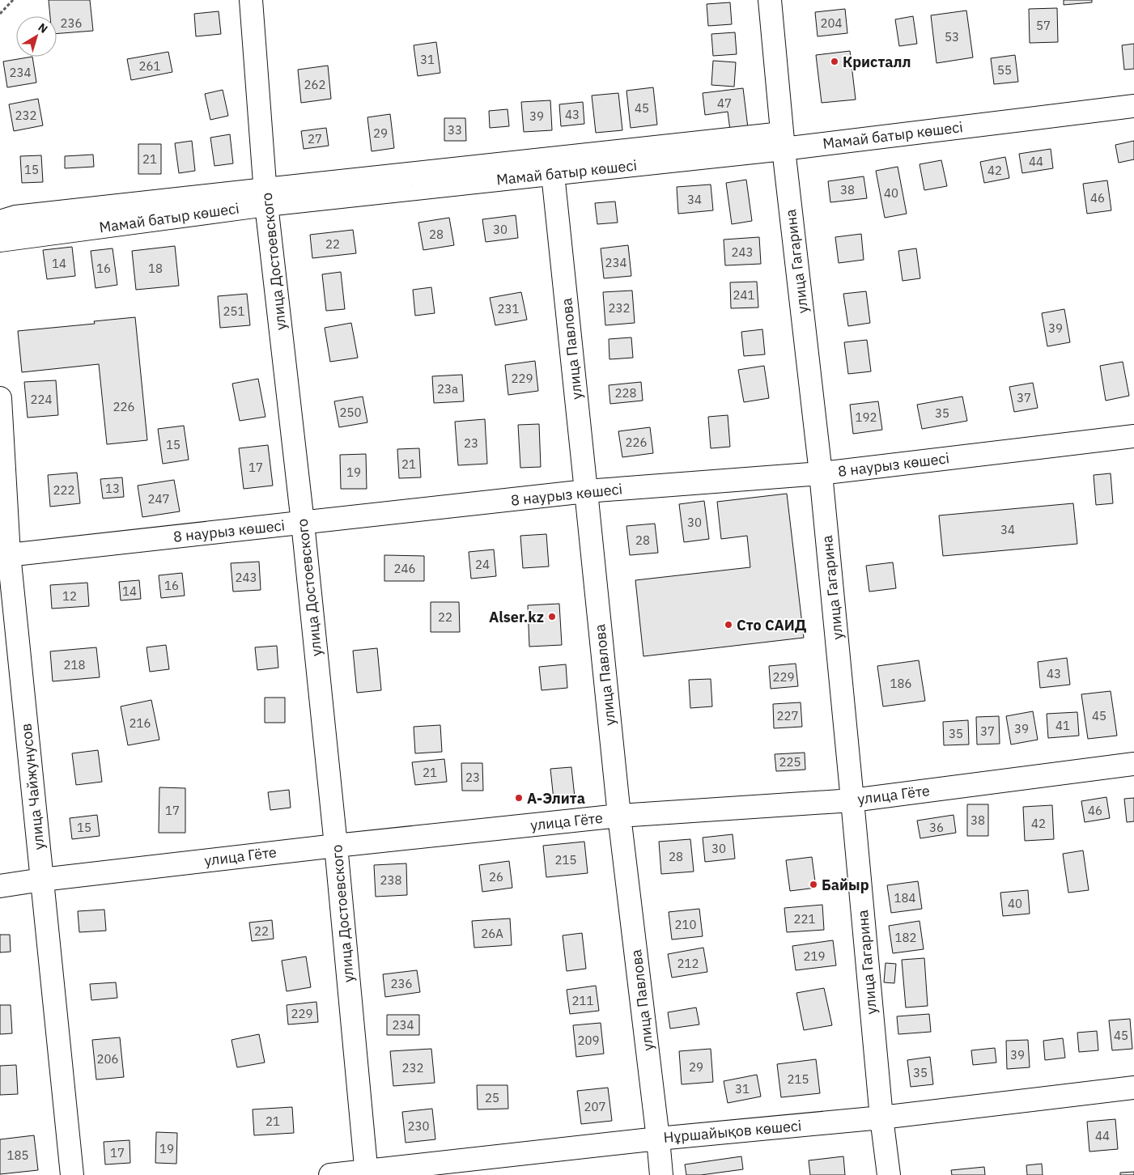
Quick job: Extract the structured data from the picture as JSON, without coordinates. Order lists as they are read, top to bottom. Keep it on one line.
{"streets":{"street":["Мамай батыр көшесі","улица Достоевского","улица Гагарина","улица Павлова","8 наурыз көшесі","улица Чайжунусов","улица Гёте","Нұршайықов көшесі"]},"crossings":[["Мамай батыр көшесі","улица Достоевского"],["Мамай батыр көшесі","улица Гагарина"],["Мамай батыр көшесі","улица Павлова"],["улица Достоевского","8 наурыз көшесі"],["улица Достоевского","улица Гёте"],["улица Достоевского","Нұршайықов көшесі"],["улица Гагарина","8 наурыз көшесі"],["улица Гагарина","улица Гёте"],["улица Гагарина","Нұршайықов көшесі"],["улица Павлова","8 наурыз көшесі"],["улица Павлова","улица Гёте"],["улица Павлова","Нұршайықов көшесі"],["8 наурыз көшесі","улица Чайжунусов"],["улица Чайжунусов","улица Гёте"]],"places":["Кристалл","Alser.kz","Сто САИД","А-Элита","Байыр"],"house_numbers":["236","204","57","53","31","261","55","234","262","47","45","43","232","39","33","29","27","21","44","15","42","38","40","46","34","30","28","22","243","234","14","16","18","241","232","231","251","39","229","23а","228","37","224","226","250","35","192","226","23","15","21","17","19","13","222","247","30","34","28","24","246","243","16","14","12","22","218","43","229","186","227","45","216","41","39","37","35","225","21","23","17","46","38","42","15","36","30","28","215","26","238","184","40","221","210","22","26А","182","219","212","236","211","229","234","45","209","39","206","29","232","35","215","31","25","207","21","230","44","19","17","185"],"north":"top right"}
